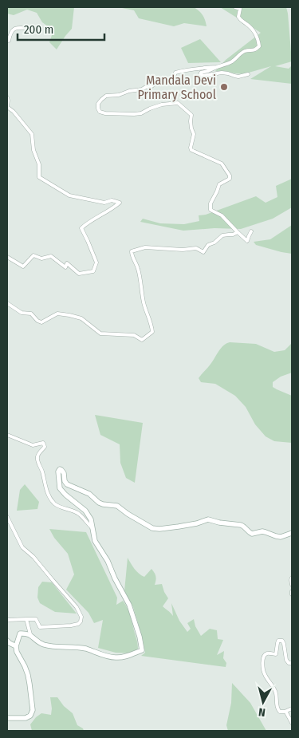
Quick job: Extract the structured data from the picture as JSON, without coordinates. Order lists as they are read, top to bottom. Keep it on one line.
{"places":["Mandala Devi Primary School"],"scale_bar":"200 m","north":"bottom"}
